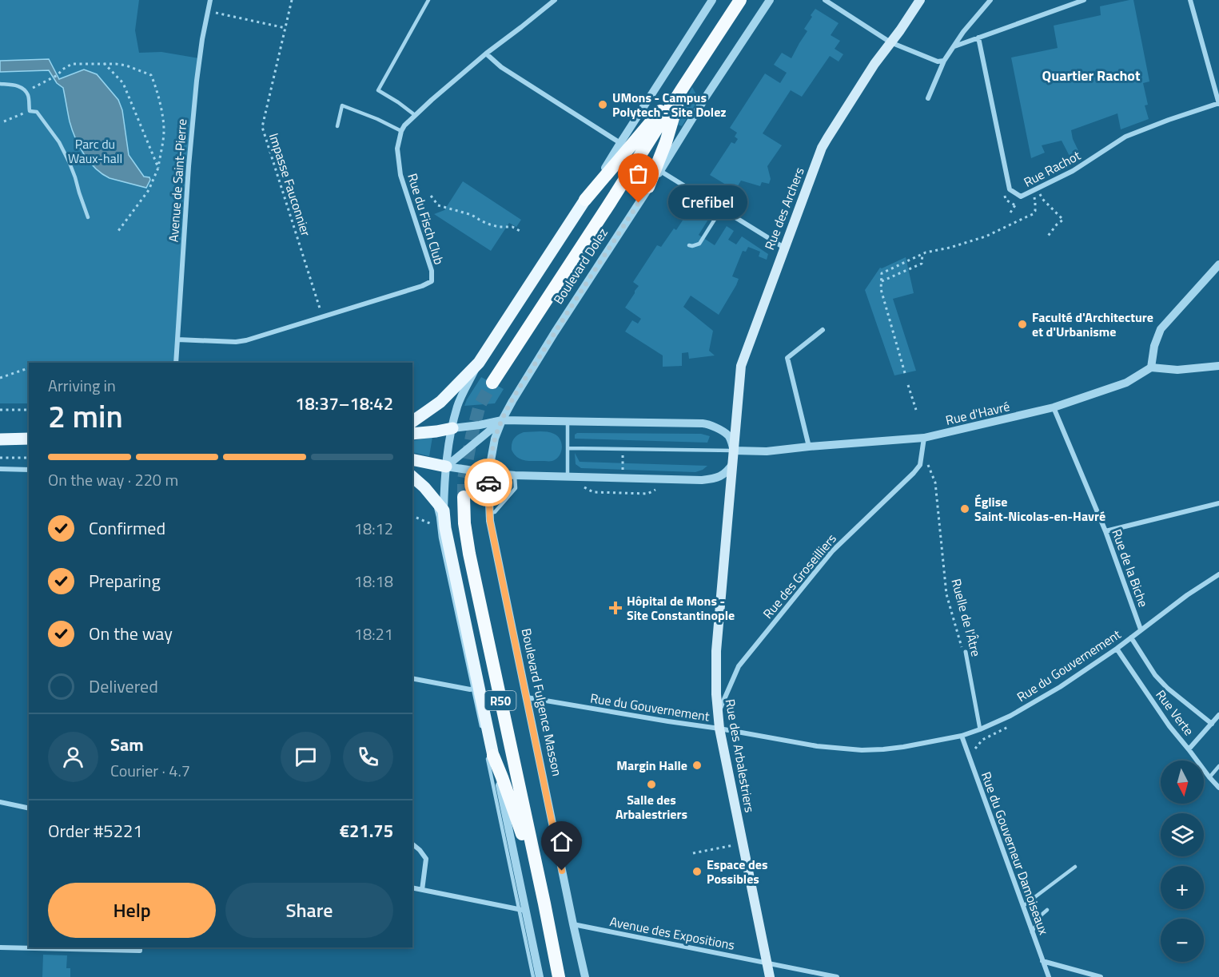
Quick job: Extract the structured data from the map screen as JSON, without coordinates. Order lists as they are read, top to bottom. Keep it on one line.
{"streets":{"highway":["Boulevard Dolez","R50"],"main road":["Rue des Archers","Rue des Arbalestriers"],"street":["Rue Rachot","Avenue de Saint-Pierre","Rue du Fisch Club","Rue d'Havré","Rue de la Biche","Rue des Groseilliers","Ruelle de l'Âtre","Rue du Gouvernement","Boulevard Fulgence Masson","Rue Verte","Rue du Gouverneur Damoiseaux","Avenue des Expositions"],"path":["Impasse Fauconnier"]},"crossings":[["Avenue de Saint-Pierre","Rue du Fisch Club"],["Impasse Fauconnier","Rue du Fisch Club"],["Rue des Archers","Rue d'Havré"],["Rue des Archers","Rue des Arbalestriers"],["Boulevard Dolez","Boulevard Fulgence Masson"],["Rue d'Havré","Rue de la Biche"],["Rue d'Havré","Rue des Groseilliers"],["Rue d'Havré","Rue des Arbalestriers"],["Rue de la Biche","Rue du Gouvernement"],["Rue des Groseilliers","Ruelle de l'Âtre"],["Rue des Groseilliers","Rue des Arbalestriers"],["Ruelle de l'Âtre","Rue du Gouvernement"],["Rue du Gouvernement","Boulevard Fulgence Masson"],["Rue du Gouvernement","Rue Verte"],["Rue du Gouvernement","Rue des Arbalestriers"],["Rue du Gouvernement","Rue du Gouverneur Damoiseaux"],["Boulevard Fulgence Masson","Avenue des Expositions"],["Rue des Arbalestriers","Avenue des Expositions"]],"districts":["Quartier Rachot"],"parks":["Parc du Waux-hall"],"places":{"other":["UMons - Campus Polytech - Site Dolez","Crefibel","Faculté d'Architecture et d'Urbanisme","Église Saint-Nicolas-en-Havré","Margin Halle","Salle des Arbalestriers","Espace des Possibles"],"health":["Hôpital de Mons - Site Constantinople"]},"north":"bottom","page":{"bubble":"Crefibel","heading":["2 min","Arriving in","18:37–18:42"],"panel":["Sam","Courier · 4.7","Order #5221","€21.75"],"bar":"On the way · 220 m","list":[["Confirmed","18:12"],["Preparing","18:18"],["On the way","18:21"],"Delivered"],"map_buttons":["+","−"],"buttons":["Help","Share"]}}
